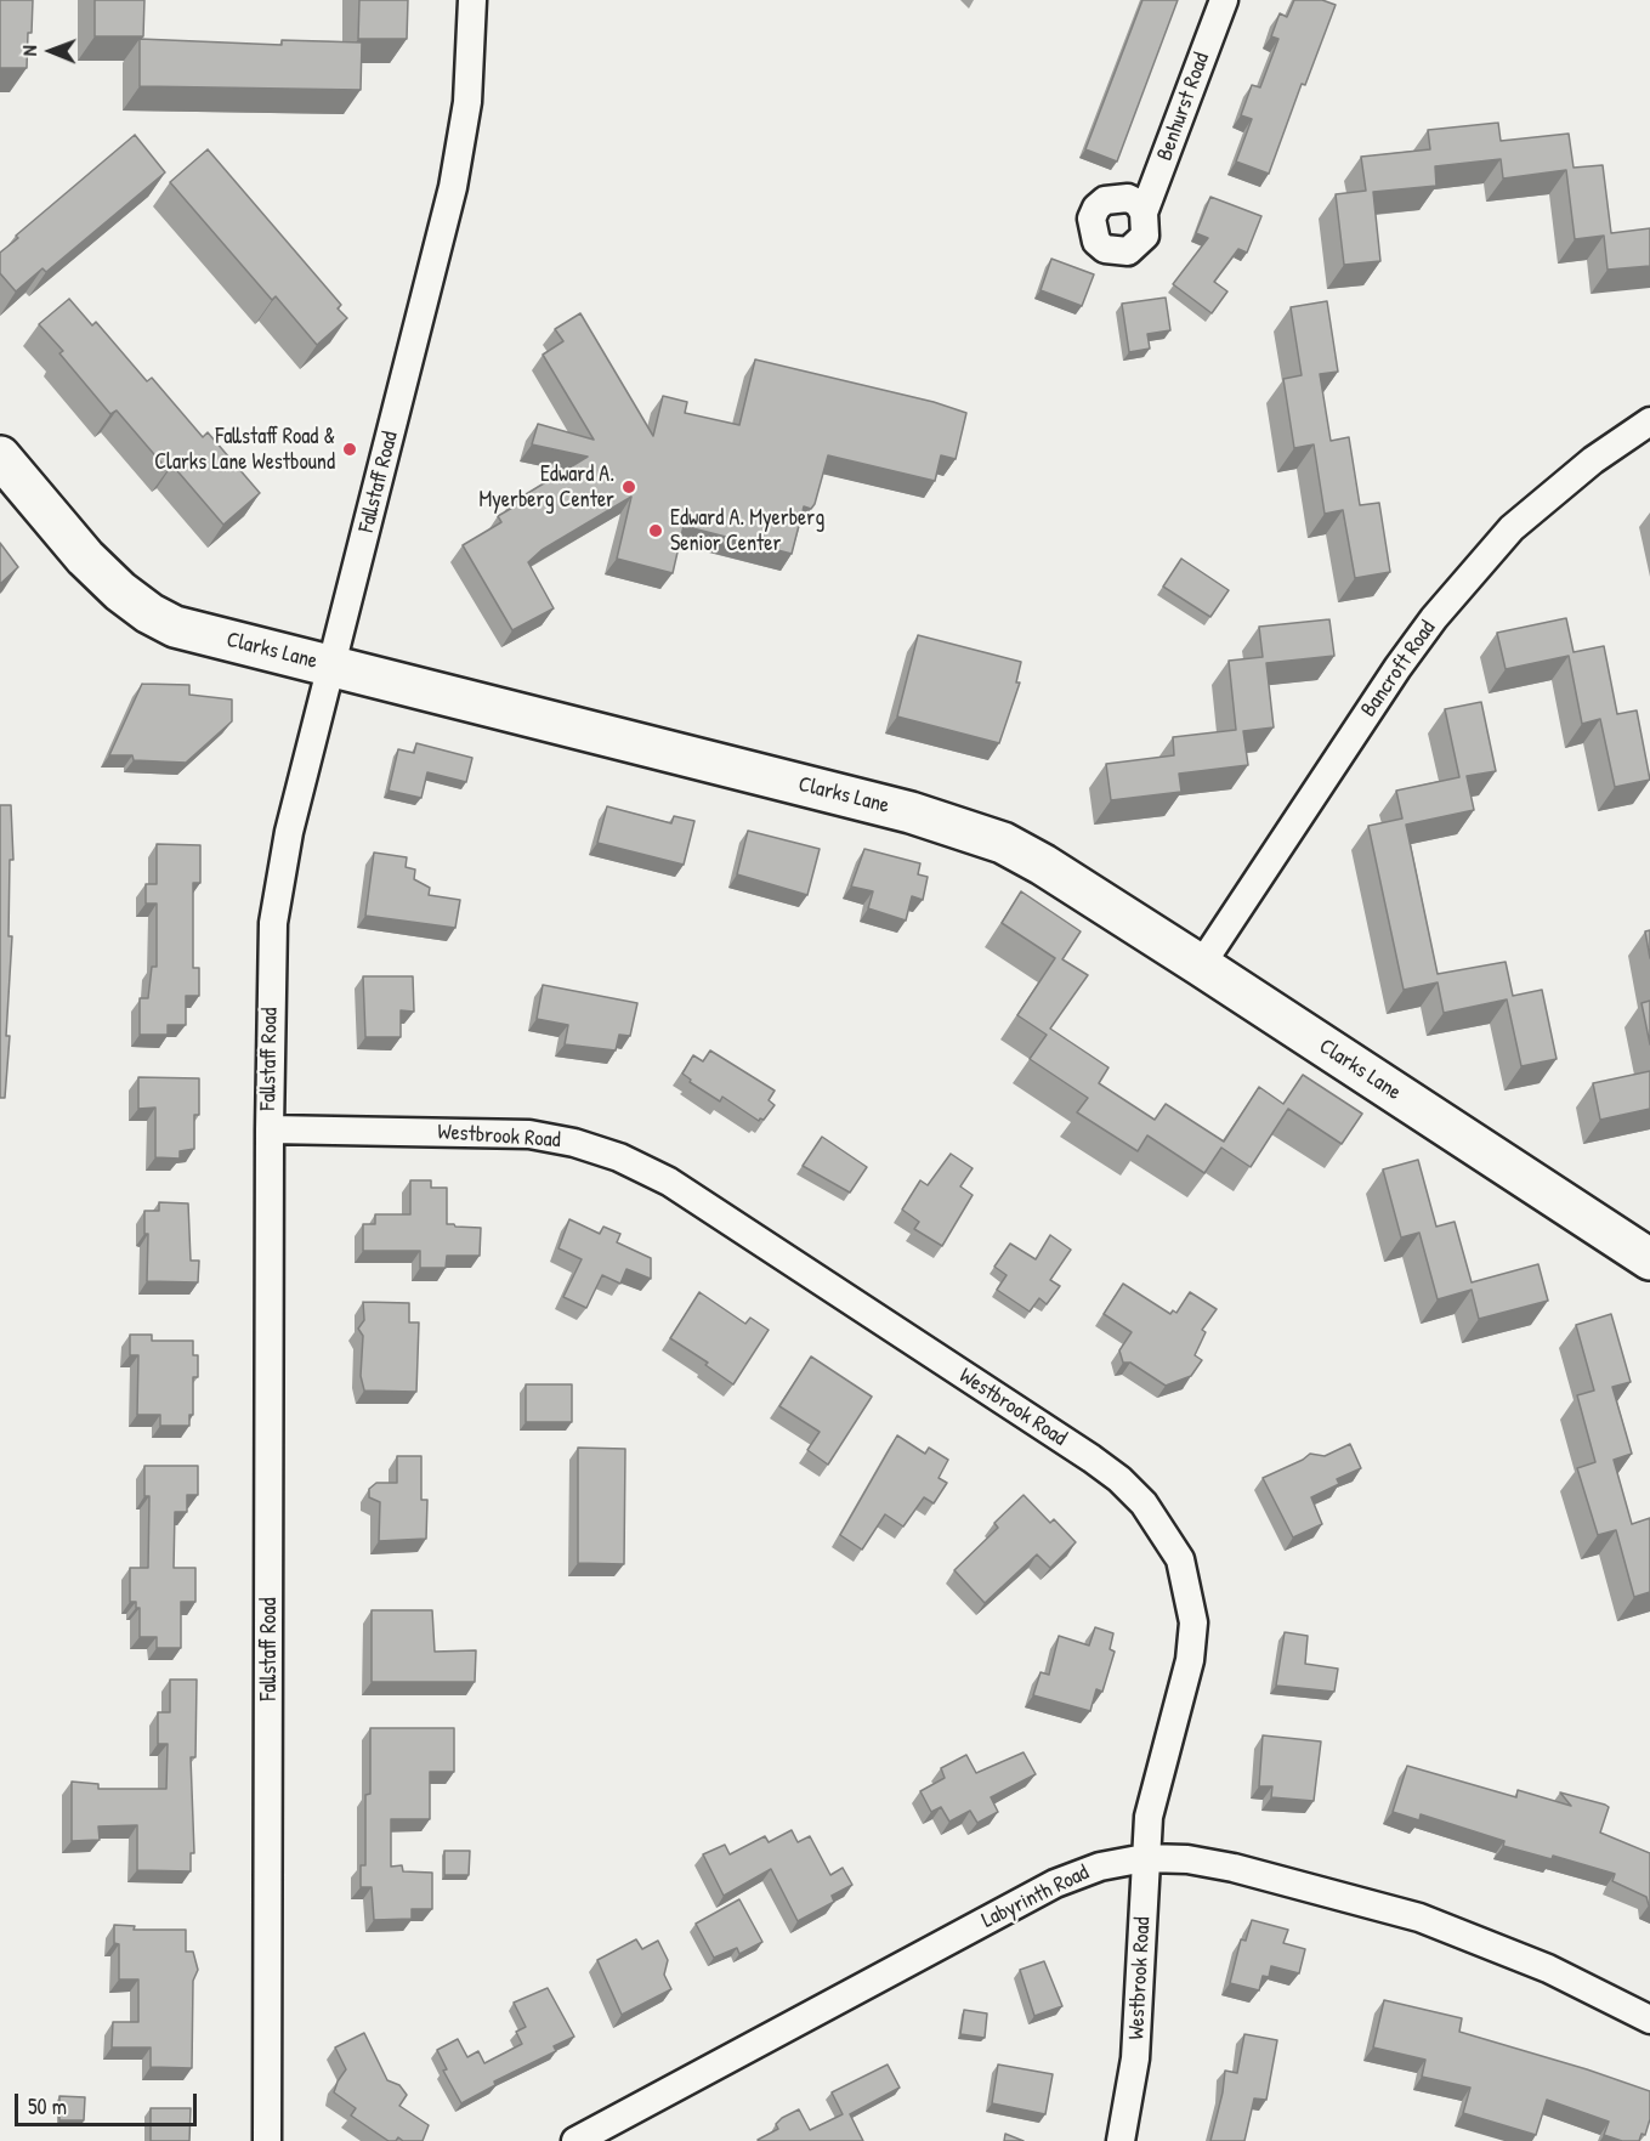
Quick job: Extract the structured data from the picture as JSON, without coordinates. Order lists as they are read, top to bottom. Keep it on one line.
{"streets":{"street":["Benhurst Road","Fallstaff Road","Clarks Lane","Bancroft Road","Westbrook Road","Labyrinth Road"]},"crossings":[["Fallstaff Road","Clarks Lane"],["Fallstaff Road","Westbrook Road"],["Clarks Lane","Bancroft Road"],["Westbrook Road","Labyrinth Road"]],"places":["Fallstaff Road & Clarks Lane Westbound","Edward A. Myerberg Center","Edward A. Myerberg Senior Center"],"scale_bar":"50 m","north":"left"}
